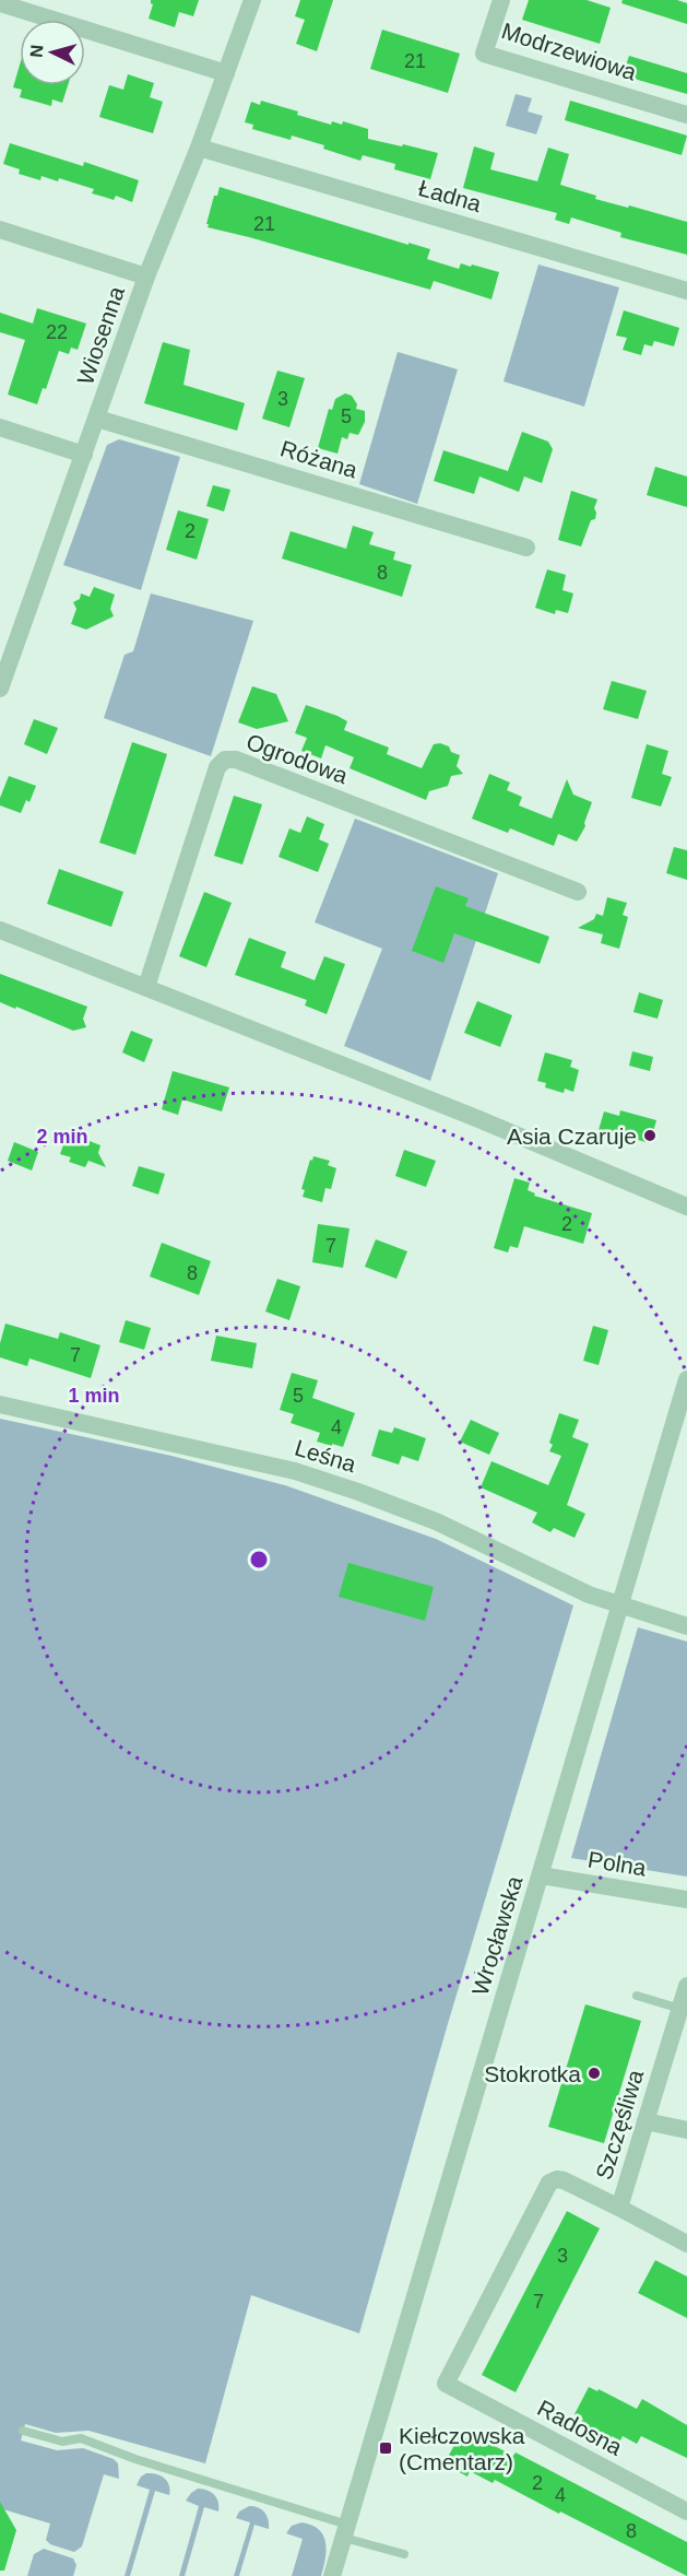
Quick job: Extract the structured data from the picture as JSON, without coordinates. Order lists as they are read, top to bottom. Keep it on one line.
{"streets":{"street":["Modrzewiowa","Ładna","Wiosenna","Różana","Ogrodowa","Leśna","Polna","Wrocławska","Szczęśliwa","Radosna"]},"crossings":[["Ładna","Wiosenna"],["Wiosenna","Różana"],["Leśna","Wrocławska"],["Polna","Wrocławska"],["Szczęśliwa","Radosna"]],"places":{"other":["Asia Czaruje","Stokrotka"],"transit":["Kiełczowska (Cmentarz)"]},"house_numbers":["21","21","22","3","5","2","8","2","7","8","7","5","4","3","7","2","4","8"],"north":"left","rings":["2 min","1 min"]}
